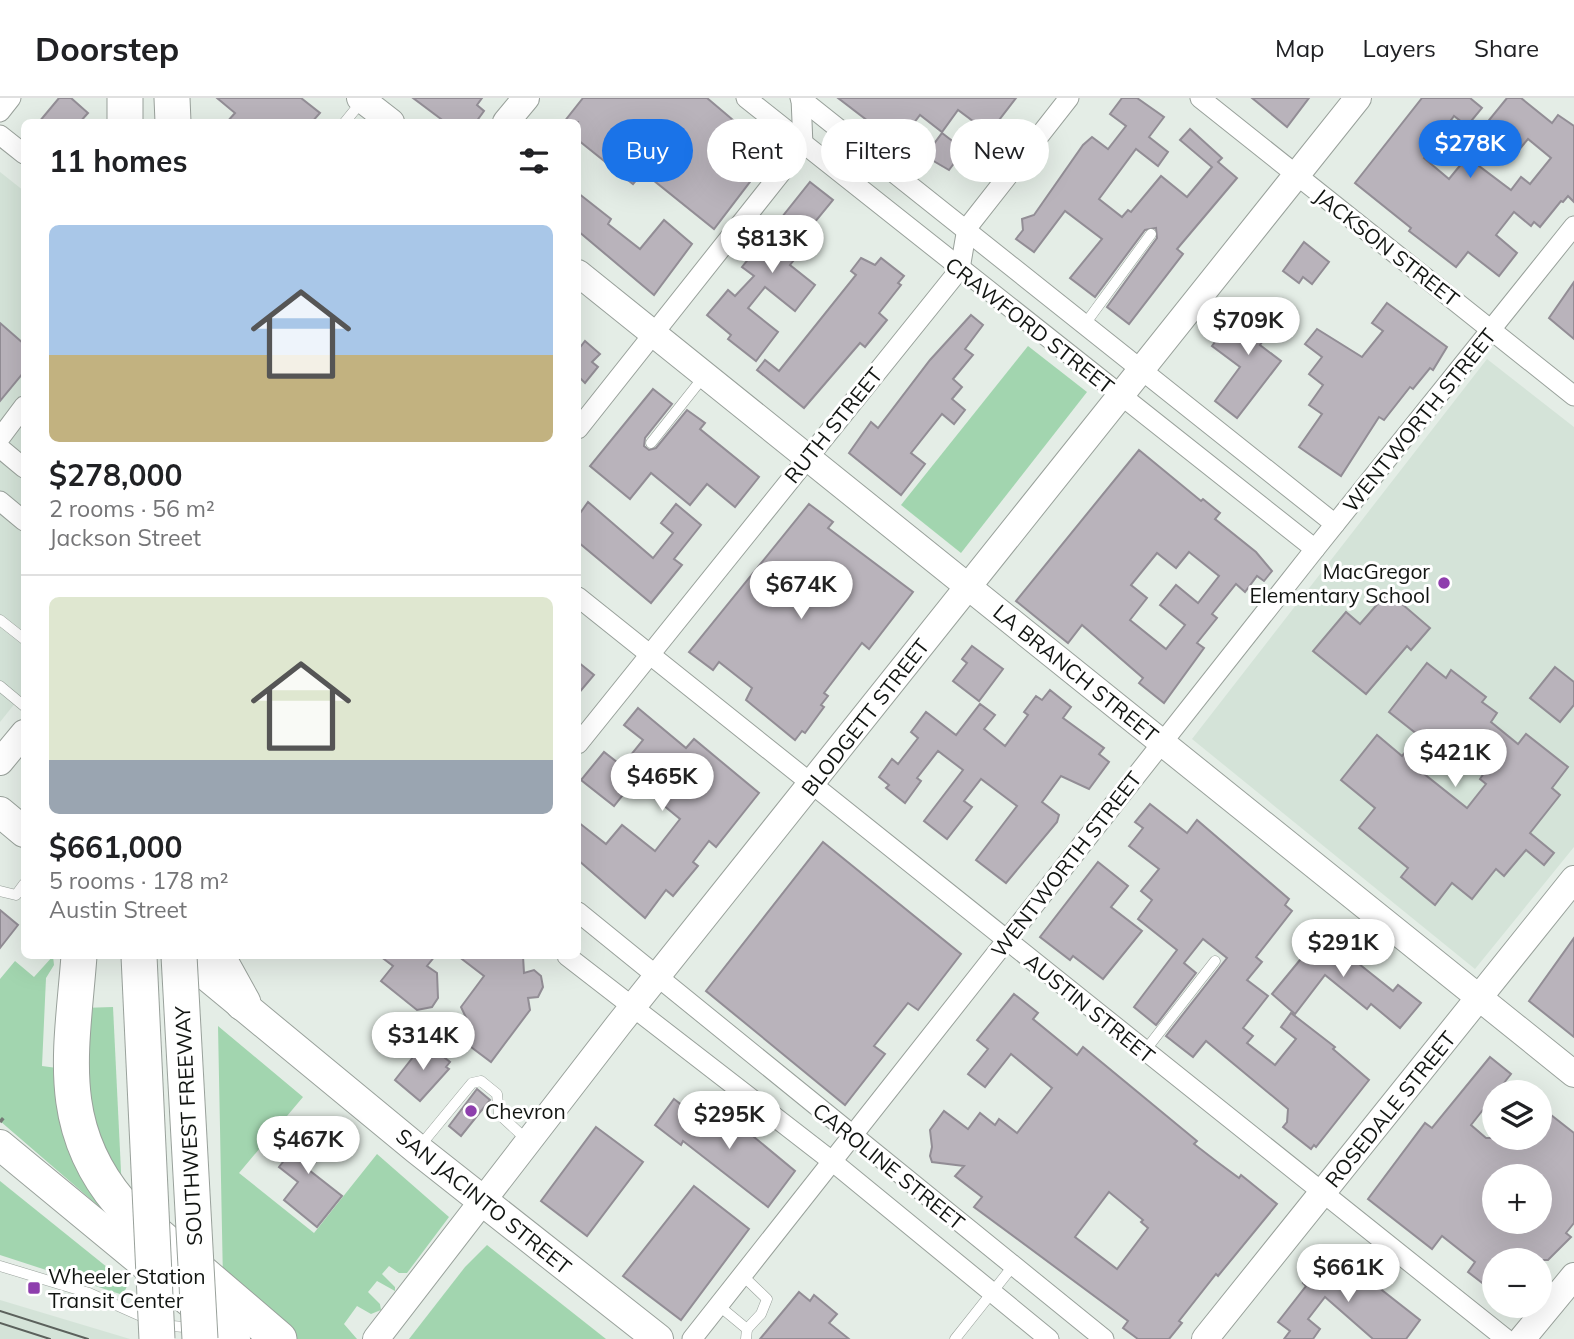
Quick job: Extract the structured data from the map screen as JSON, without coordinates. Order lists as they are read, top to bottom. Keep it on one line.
{"streets":{"highway":["SOUTHWEST FREEWAY"],"main road":["SAN JACINTO STREET"],"street":["JACKSON STREET","CRAWFORD STREET","WENTWORTH STREET","RUTH STREET","LA BRANCH STREET","BLODGETT STREET","AUSTIN STREET","ROSEDALE STREET","CAROLINE STREET"]},"crossings":[["JACKSON STREET","WENTWORTH STREET"],["JACKSON STREET","BLODGETT STREET"],["CRAWFORD STREET","WENTWORTH STREET"],["CRAWFORD STREET","RUTH STREET"],["CRAWFORD STREET","BLODGETT STREET"],["WENTWORTH STREET","LA BRANCH STREET"],["WENTWORTH STREET","AUSTIN STREET"],["WENTWORTH STREET","CAROLINE STREET"],["RUTH STREET","LA BRANCH STREET"],["RUTH STREET","AUSTIN STREET"],["LA BRANCH STREET","BLODGETT STREET"],["LA BRANCH STREET","ROSEDALE STREET"],["BLODGETT STREET","AUSTIN STREET"],["BLODGETT STREET","CAROLINE STREET"],["BLODGETT STREET","SAN JACINTO STREET"],["AUSTIN STREET","ROSEDALE STREET"]],"places":{"other":["MacGregor Elementary School","Chevron"],"transit":["Wheeler Station Transit Center"]},"page":{"header":"Doorstep","nav":["Map","Layers","Share"],"chip":["Buy","Rent","Filters","New"],"heading":"11 homes","price":["$278K","$813K","$709K","$674K","$421K","$465K","$291K","$314K","$295K","$467K","$661K"],"list":[{"name":"$278,000","note":"2 rooms · 56 m² · Jackson Street"},{"name":"$661,000","note":"5 rooms · 178 m² · Austin Street"}],"map_buttons":["+","−"]}}
